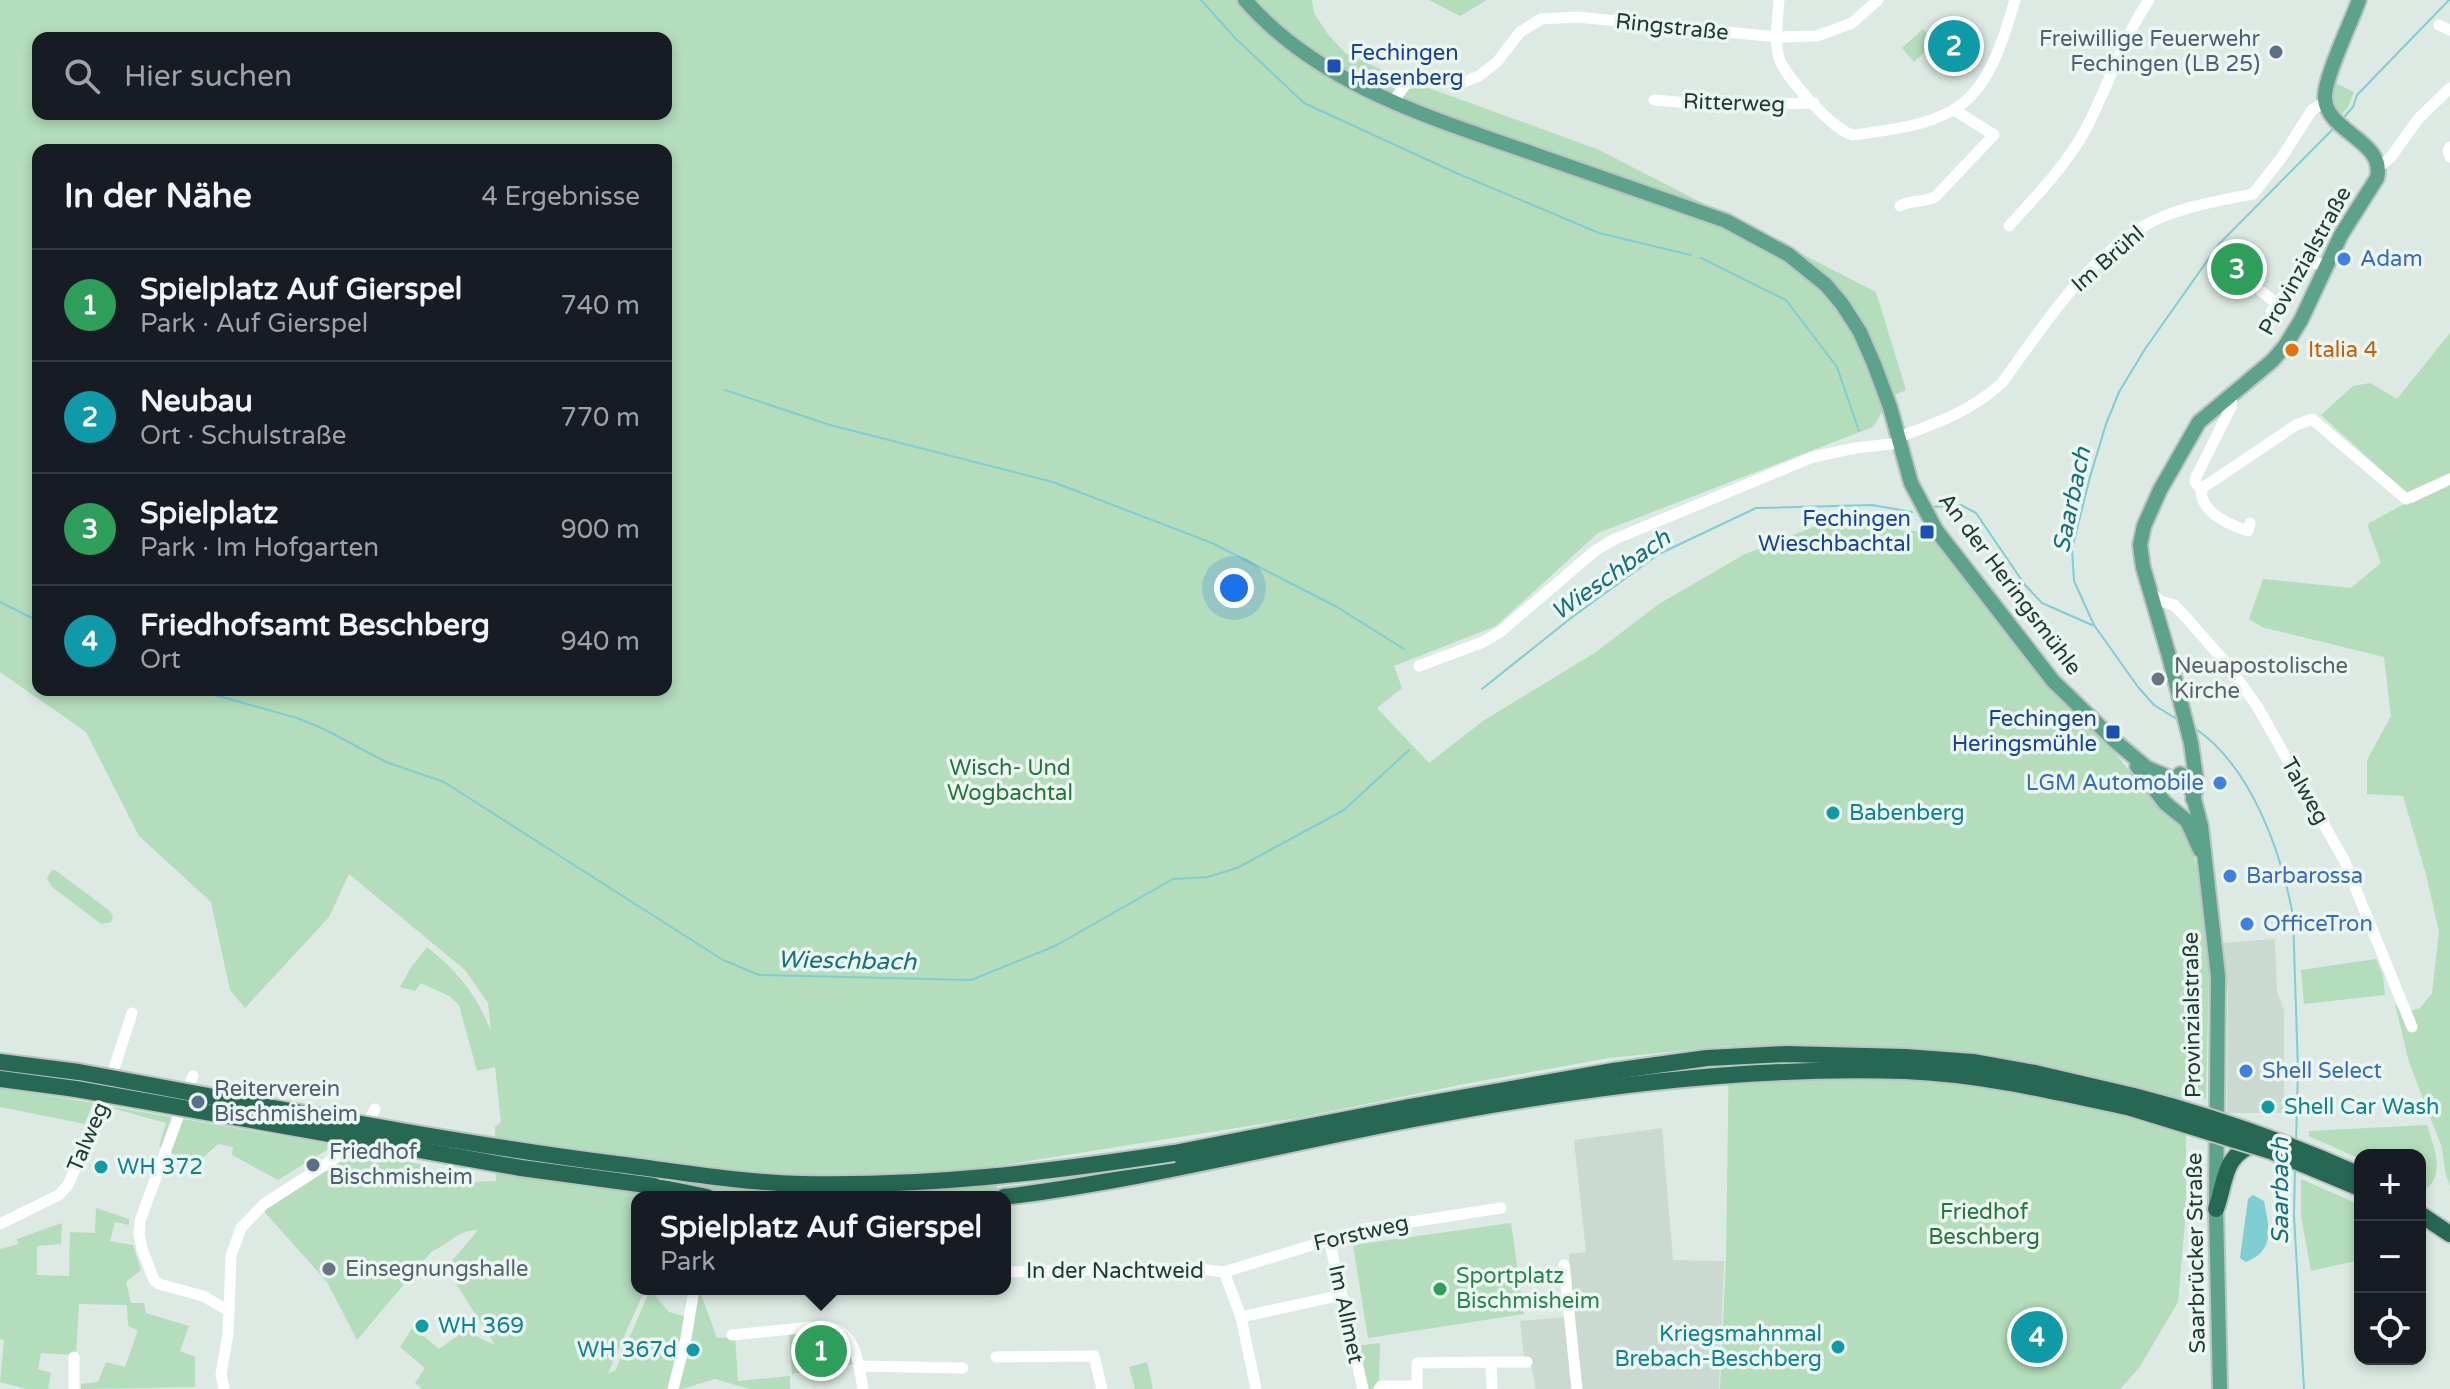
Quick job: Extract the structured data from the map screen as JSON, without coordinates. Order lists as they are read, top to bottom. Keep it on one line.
{"streets":{"main road":["Provinzialstraße","An der Heringsmühle","Saarbrücker Straße"],"street":["Ringstraße","Ritterweg","Im Brühl","Talweg","Forstweg","In der Nachtweid","Im Allmet"]},"crossings":[["Ringstraße","An der Heringsmühle"],["Im Brühl","An der Heringsmühle"],["Provinzialstraße","An der Heringsmühle"],["Provinzialstraße","Talweg"],["Provinzialstraße","Saarbrücker Straße"],["Forstweg","In der Nachtweid"],["Forstweg","Im Allmet"]],"water":["Saarbach","Wieschbach"],"parks":["Wisch- Und Wogbachtal","Friedhof Beschberg"],"places":{"other":["Freiwillige Feuerwehr Fechingen (LB 25)","Adam","Italia 4","Neuapostolische Kirche","LGM Automobile","Babenberg","Barbarossa","OfficeTron","Shell Select","Reiterverein Bischmisheim","Shell Car Wash","Friedhof Bischmisheim","WH 372","Einsegnungshalle","Sportplatz Bischmisheim","WH 369","Kriegsmahnmal Brebach-Beschberg","WH 367d"],"transit":["Fechingen Hasenberg","Fechingen Wieschbachtal","Fechingen Heringsmühle"]},"page":{"pins":["2","3","4","1"],"search":"Hier suchen","heading":["In der Nähe","4 Ergebnisse"],"list":[{"mark":"1","name":"Spielplatz Auf Gierspel","note":"Park · Auf Gierspel","value":"740 m"},{"mark":"2","name":"Neubau","note":"Ort · Schulstraße","value":"770 m"},{"mark":"3","name":"Spielplatz","note":"Park · Im Hofgarten","value":"900 m"},{"mark":"4","name":"Friedhofsamt Beschberg","note":"Ort","value":"940 m"}],"map_buttons":["+","−"],"popup":["Spielplatz Auf Gierspel","Park"]}}
